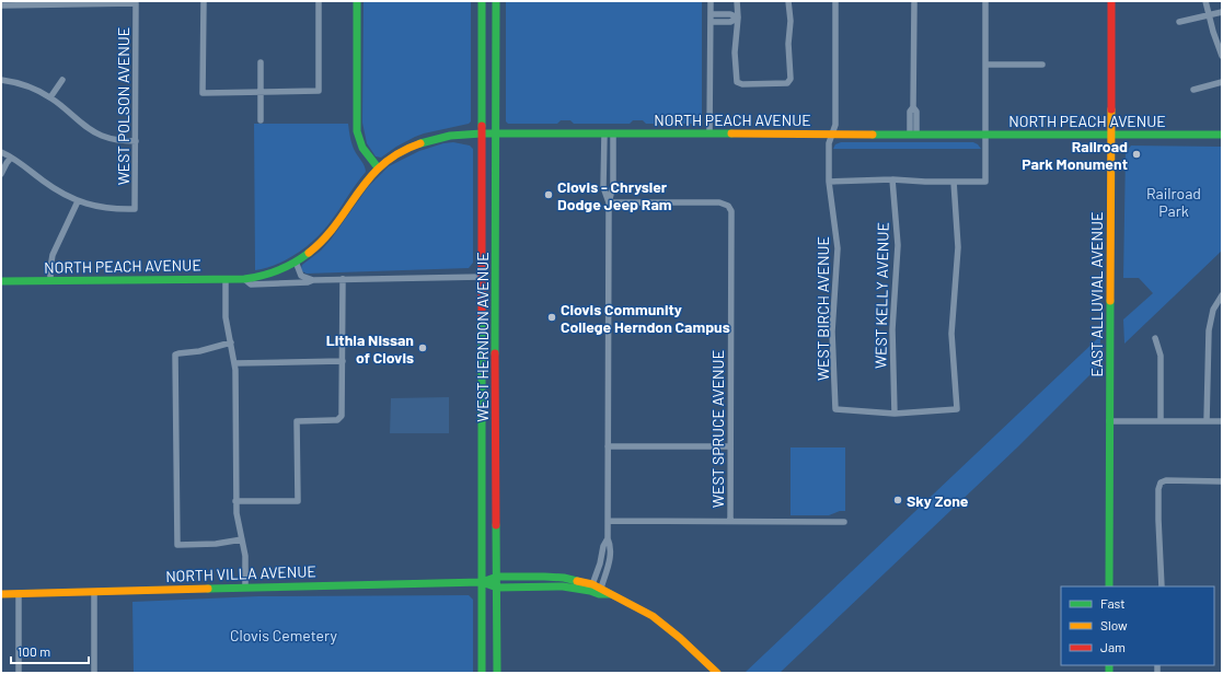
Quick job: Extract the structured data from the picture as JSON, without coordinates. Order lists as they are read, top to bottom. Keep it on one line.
{"streets":{"main road":["NORTH PEACH AVENUE","EAST ALLUVIAL AVENUE","WEST HERNDON AVENUE","NORTH VILLA AVENUE"],"street":["WEST POLSON AVENUE","WEST KELLY AVENUE","WEST BIRCH AVENUE","WEST SPRUCE AVENUE"]},"crossings":[["NORTH PEACH AVENUE","EAST ALLUVIAL AVENUE"],["NORTH PEACH AVENUE","WEST BIRCH AVENUE"],["NORTH PEACH AVENUE","WEST HERNDON AVENUE"],["WEST KELLY AVENUE","WEST BIRCH AVENUE"],["WEST HERNDON AVENUE","NORTH VILLA AVENUE"]],"parks":["Railroad Park","Clovis Cemetery"],"places":["Railroad Park Monument","Clovis - Chrysler Dodge Jeep Ram","Clovis Community College Herndon Campus","Lithia Nissan of Clovis","Sky Zone"],"legend":["Fast","Slow","Jam"],"scale_bar":"100 m"}
